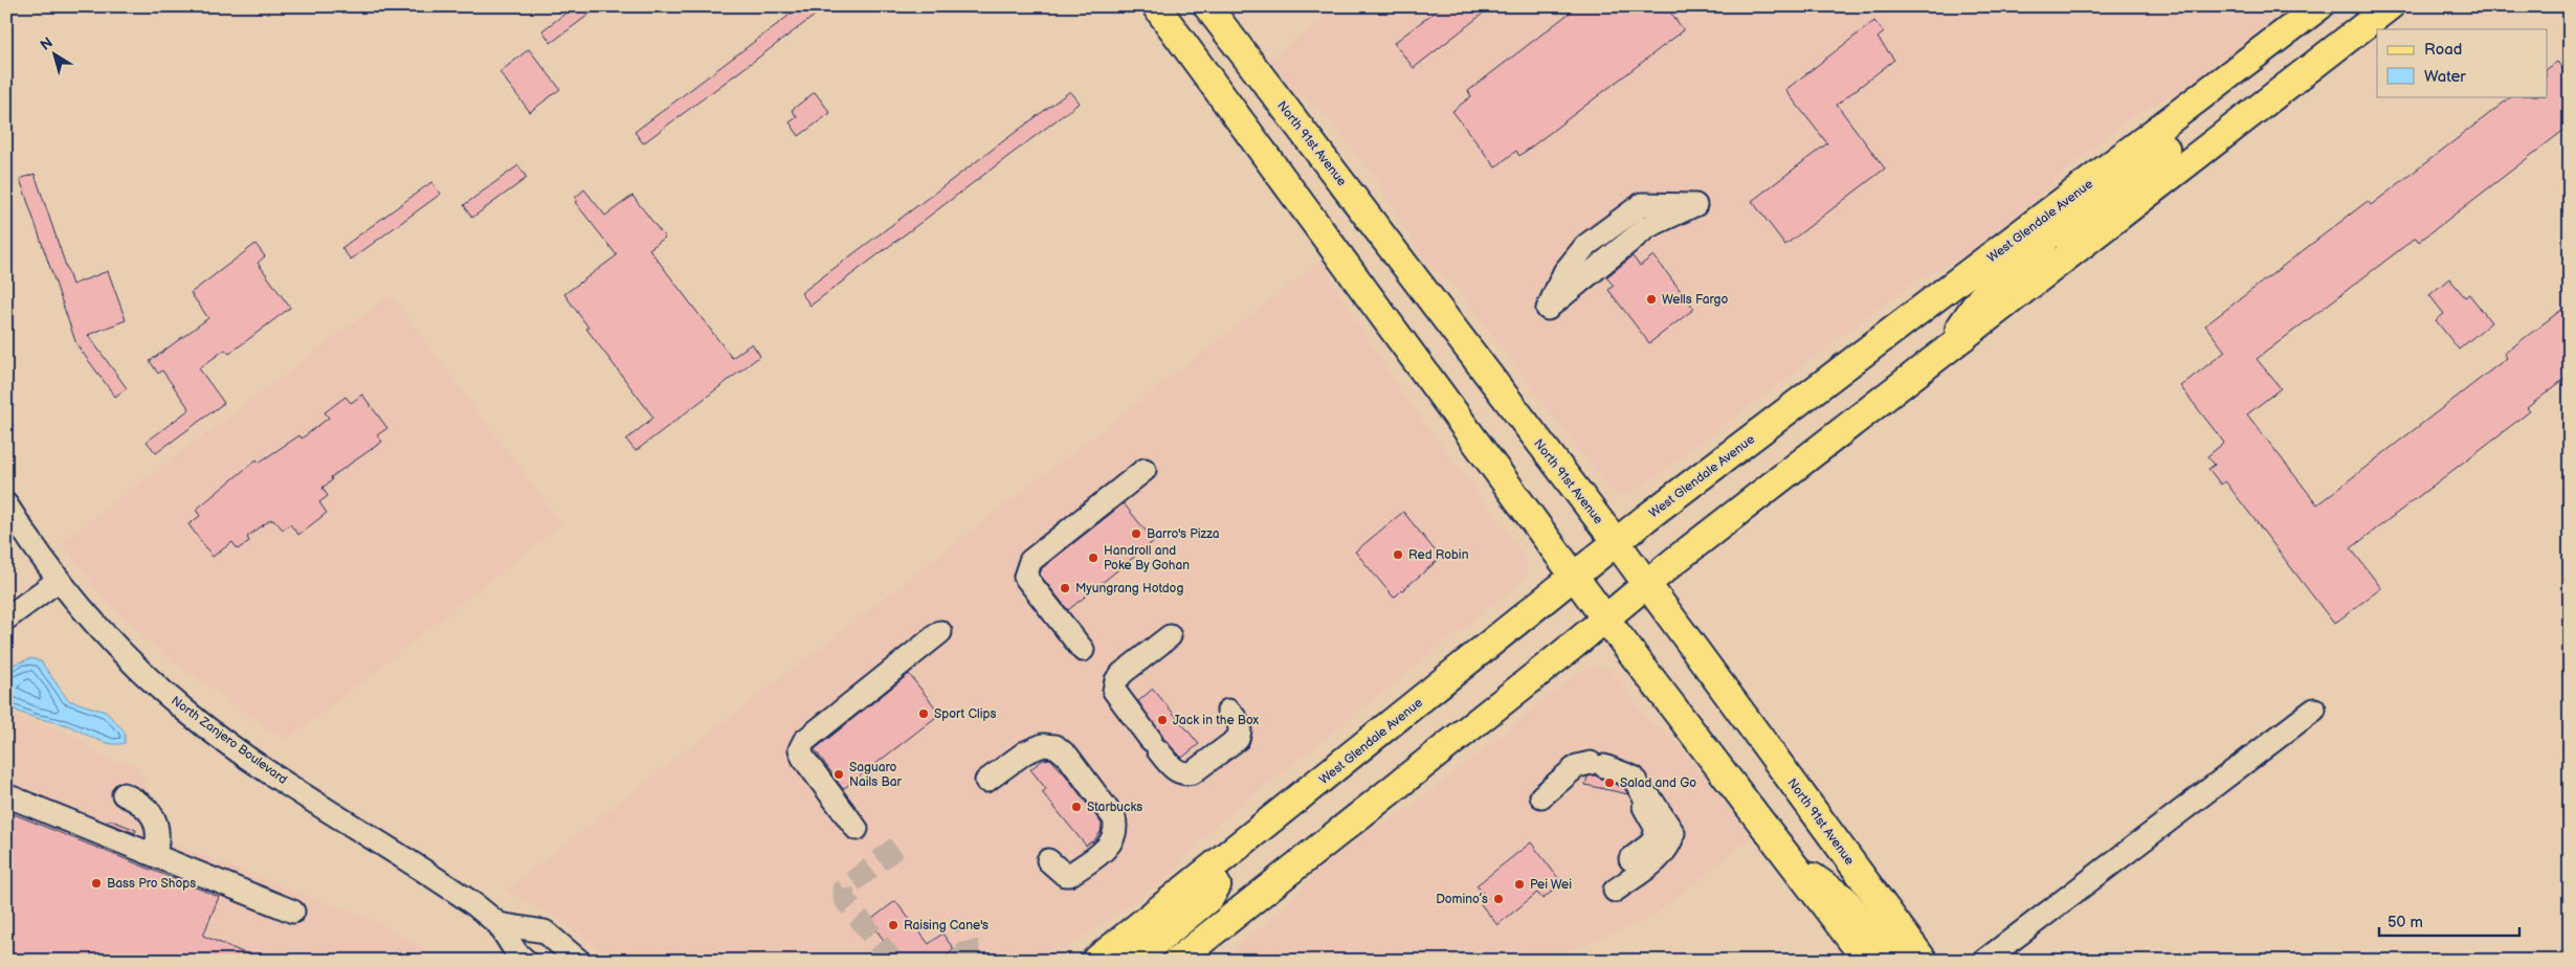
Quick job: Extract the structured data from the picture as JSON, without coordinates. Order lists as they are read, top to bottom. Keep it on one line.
{"streets":{"main road":["North 91st Avenue","West Glendale Avenue"],"street":["North Zanjero Boulevard"]},"crossings":[["North 91st Avenue","West Glendale Avenue"]],"places":["Wells Fargo","Barro's Pizza","Red Robin","Handroll and Poke By Gohan","Myungrang Hotdog","Sport Clips","Jack in the Box","Saguaro Nails Bar","Salad and Go","Starbucks","Bass Pro Shops","Pei Wei","Domino’s","Raising Cane's"],"legend":["Road","Water"],"scale_bar":"50 m","north":"top left"}
